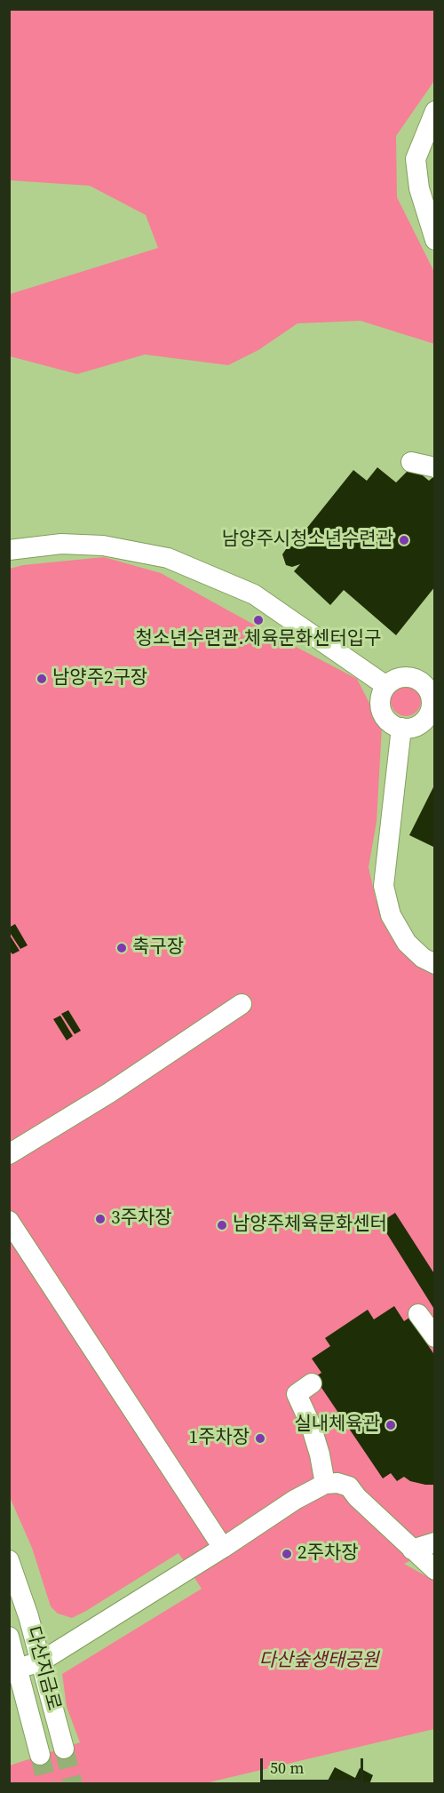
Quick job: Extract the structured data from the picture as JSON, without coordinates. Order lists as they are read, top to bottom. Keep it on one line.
{"streets":{"street":["다산지금로"]},"parks":["다산숲생태공원"],"places":["남양주시청소년수련관","청소년수련관.체육문화센터입구","남양주2구장","축구장","3주차장","남양주체육문화센터","실내체육관","1주차장","2주차장"],"scale_bar":"50 m"}
